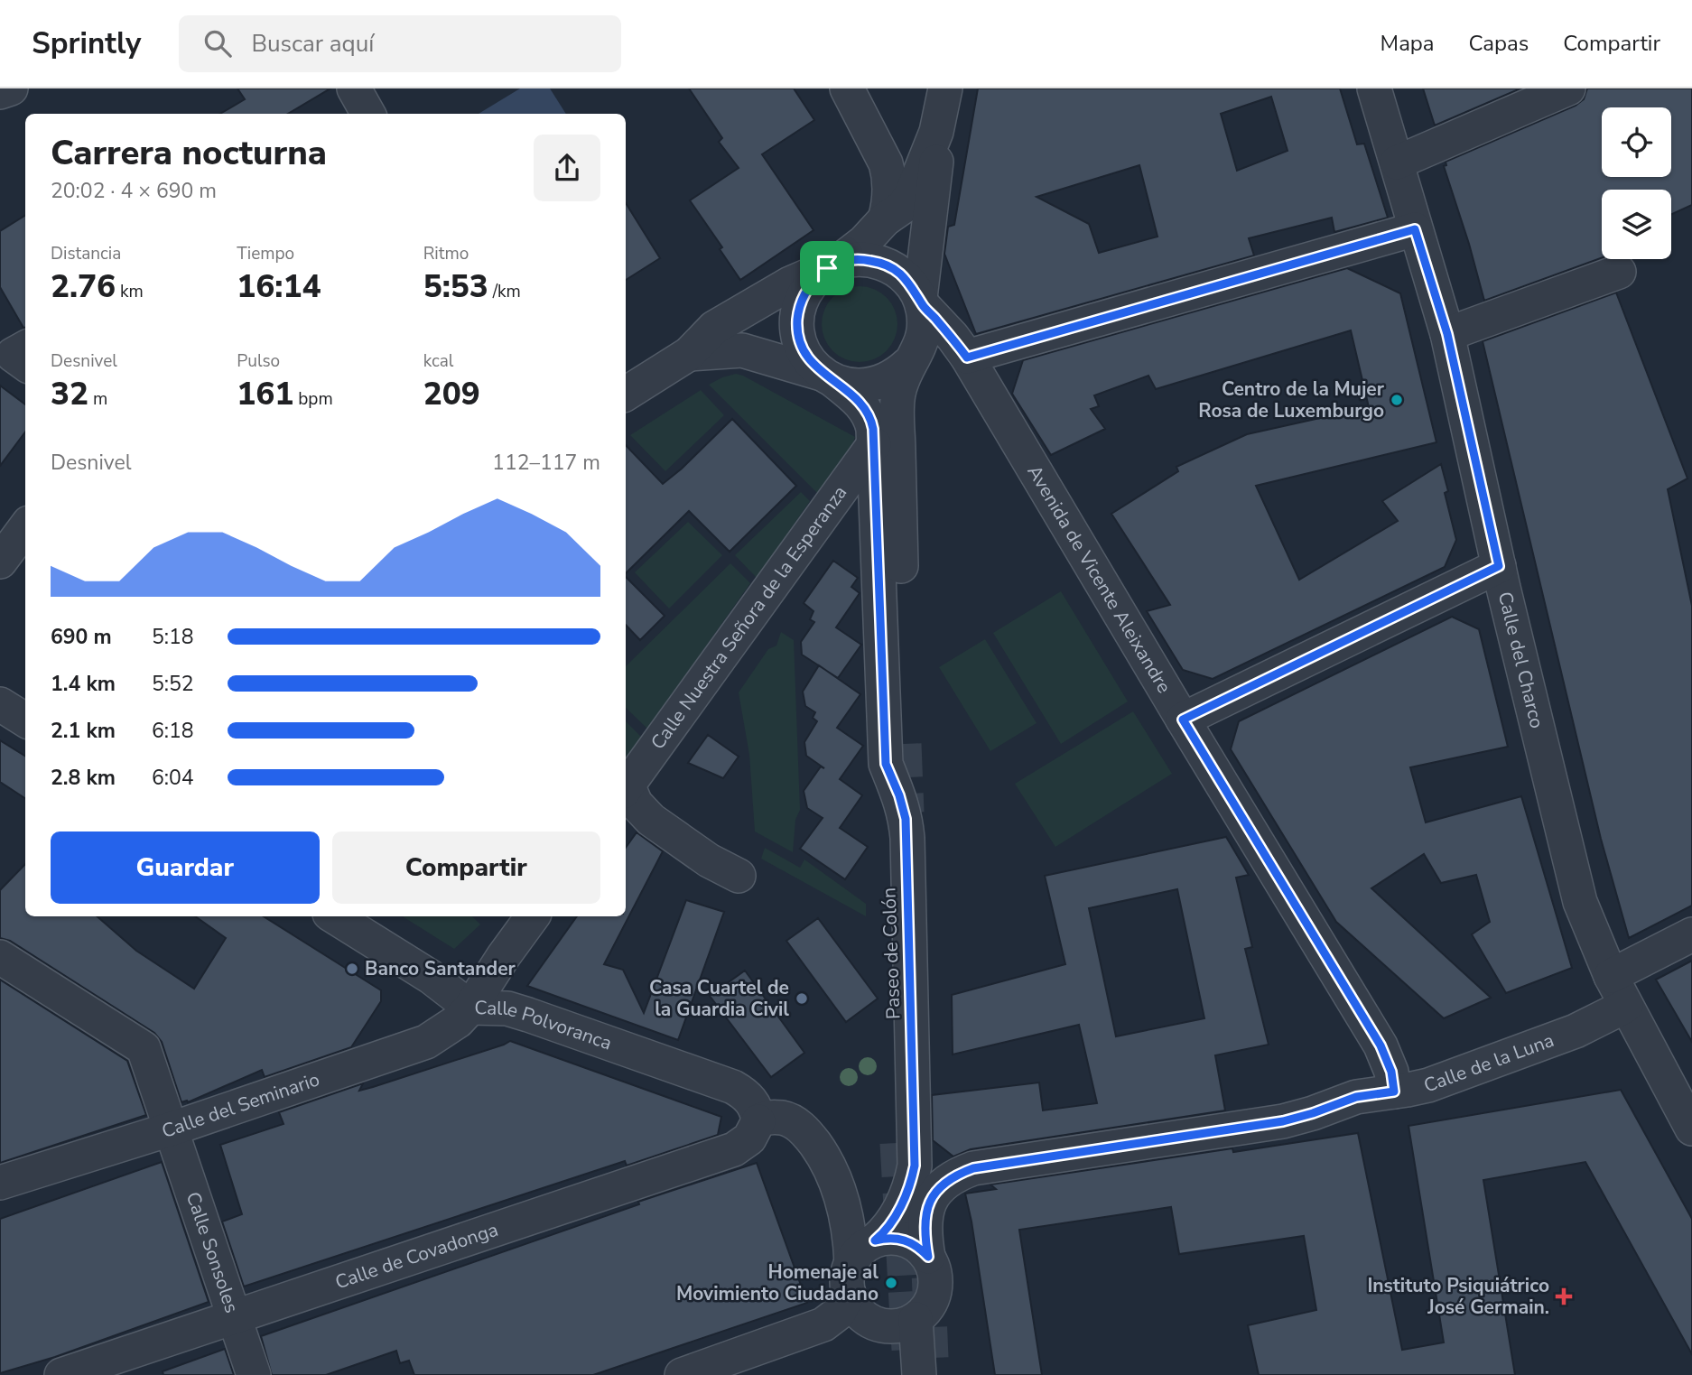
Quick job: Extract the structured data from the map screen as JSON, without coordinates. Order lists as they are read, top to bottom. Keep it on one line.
{"streets":{"street":["Avenida de Vicente Aleixandre","Calle Nuestra Señora de la Esperanza","Calle del Charco","Paseo de Colón","Calle Polvoranca","Calle de la Luna","Calle del Seminario","Calle Sonsoles","Calle de Covadonga"]},"crossings":[["Avenida de Vicente Aleixandre","Calle de la Luna"],["Calle del Charco","Calle de la Luna"],["Calle Polvoranca","Calle del Seminario"],["Calle Polvoranca","Calle de Covadonga"],["Calle del Seminario","Calle Sonsoles"],["Calle Sonsoles","Calle de Covadonga"]],"places":{"other":["Centro de la Mujer Rosa de Luxemburgo","Banco Santander","Casa Cuartel de la Guardia Civil","Homenaje al Movimiento Ciudadano"],"health":["Instituto Psiquiátrico José Germain."]},"page":{"header":"Sprintly","search":"Buscar aquí","nav":["Mapa","Capas","Compartir"],"heading":["Carrera nocturna","20:02 · 4 × 690 m"],"stats":[["Distancia","2.76 km"],["Tiempo","16:14"],["Ritmo","5:53 /km"],["Desnivel","32 m"],["Pulso","161 bpm"],["kcal","209"]],"chart":["Desnivel","112–117 m"],"list":[{"name":"690 m","note":"5:18"},{"name":"1.4 km","note":"5:52"},{"name":"2.1 km","note":"6:18"},{"name":"2.8 km","note":"6:04"}],"buttons":["Guardar","Compartir"]}}
